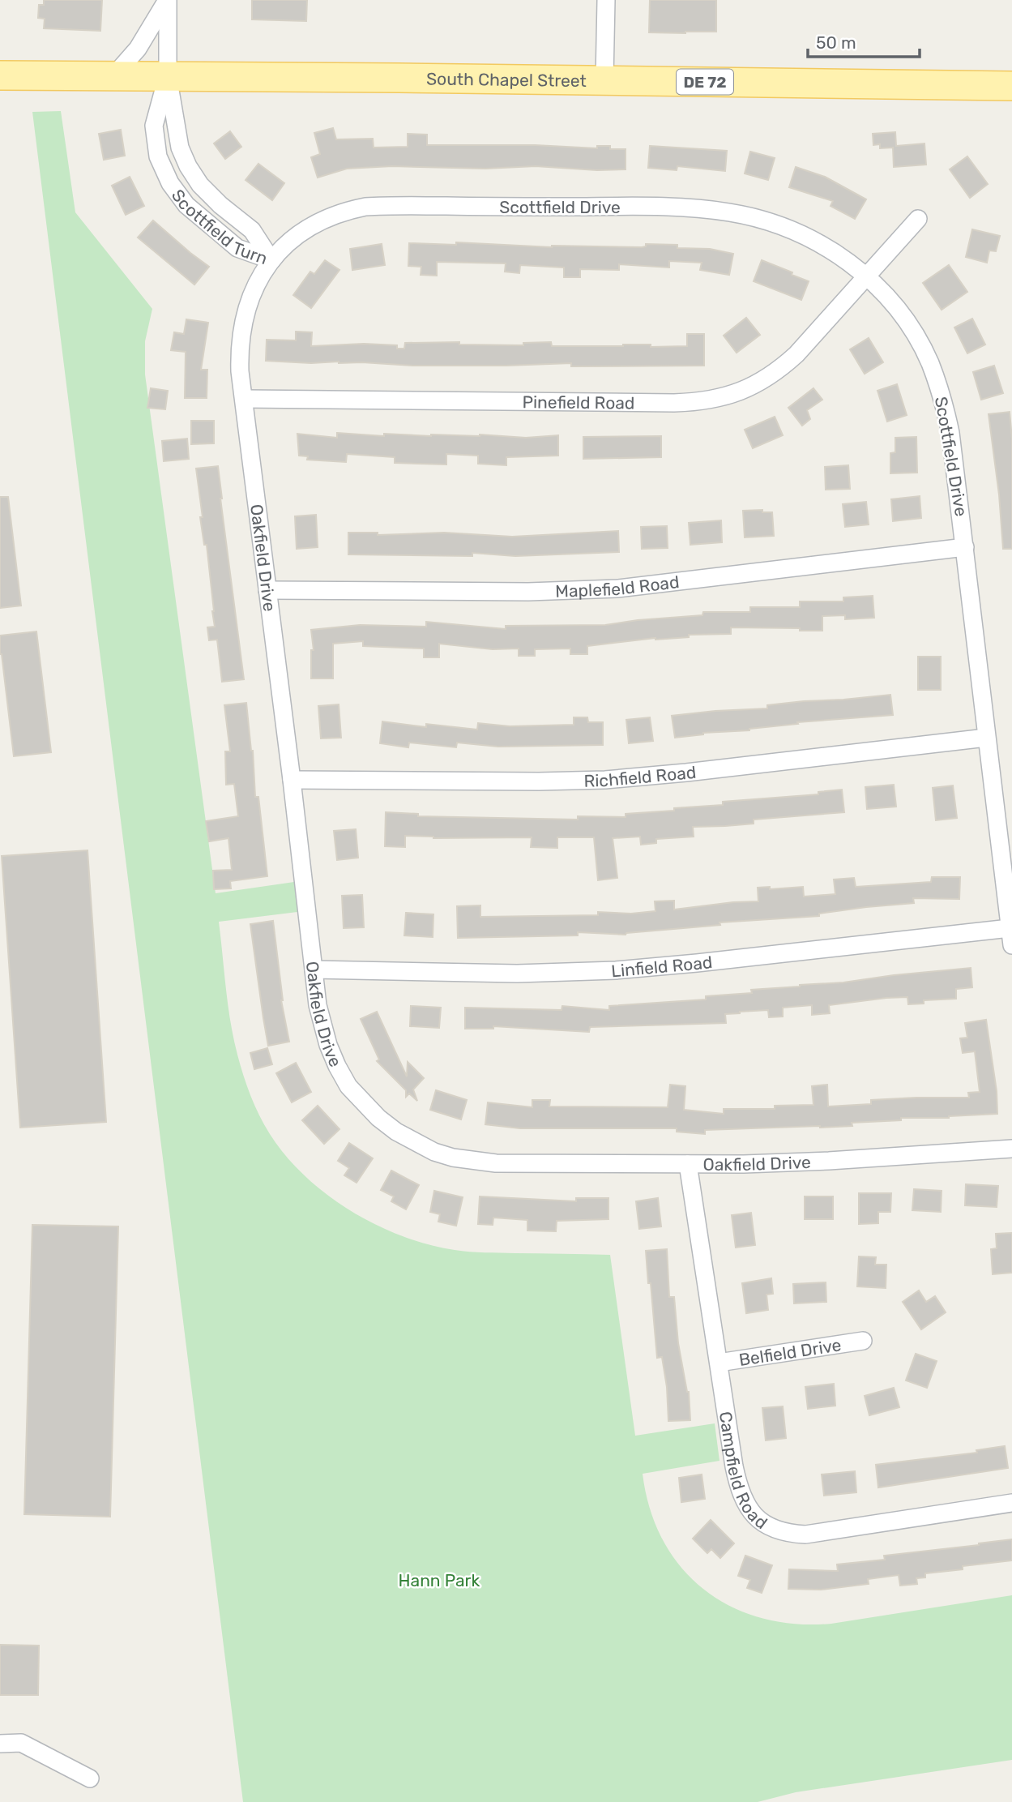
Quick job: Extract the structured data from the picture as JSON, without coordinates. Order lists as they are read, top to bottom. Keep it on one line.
{"streets":{"main road":["South Chapel Street","DE 72"],"street":["Scottfield Drive","Scottfield Turn","Pinefield Road","Oakfield Drive","Maplefield Road","Richfield Road","Linfield Road","Belfield Drive","Campfield Road"]},"crossings":[["South Chapel Street","Scottfield Turn"],["Scottfield Drive","Scottfield Turn"],["Scottfield Drive","Pinefield Road"],["Scottfield Drive","Oakfield Drive"],["Scottfield Drive","Maplefield Road"],["Scottfield Drive","Richfield Road"],["Scottfield Drive","Linfield Road"],["Scottfield Turn","Oakfield Drive"],["Pinefield Road","Oakfield Drive"],["Oakfield Drive","Maplefield Road"],["Oakfield Drive","Richfield Road"],["Oakfield Drive","Linfield Road"],["Oakfield Drive","Campfield Road"],["Belfield Drive","Campfield Road"]],"parks":["Hann Park"],"scale_bar":"50 m"}
